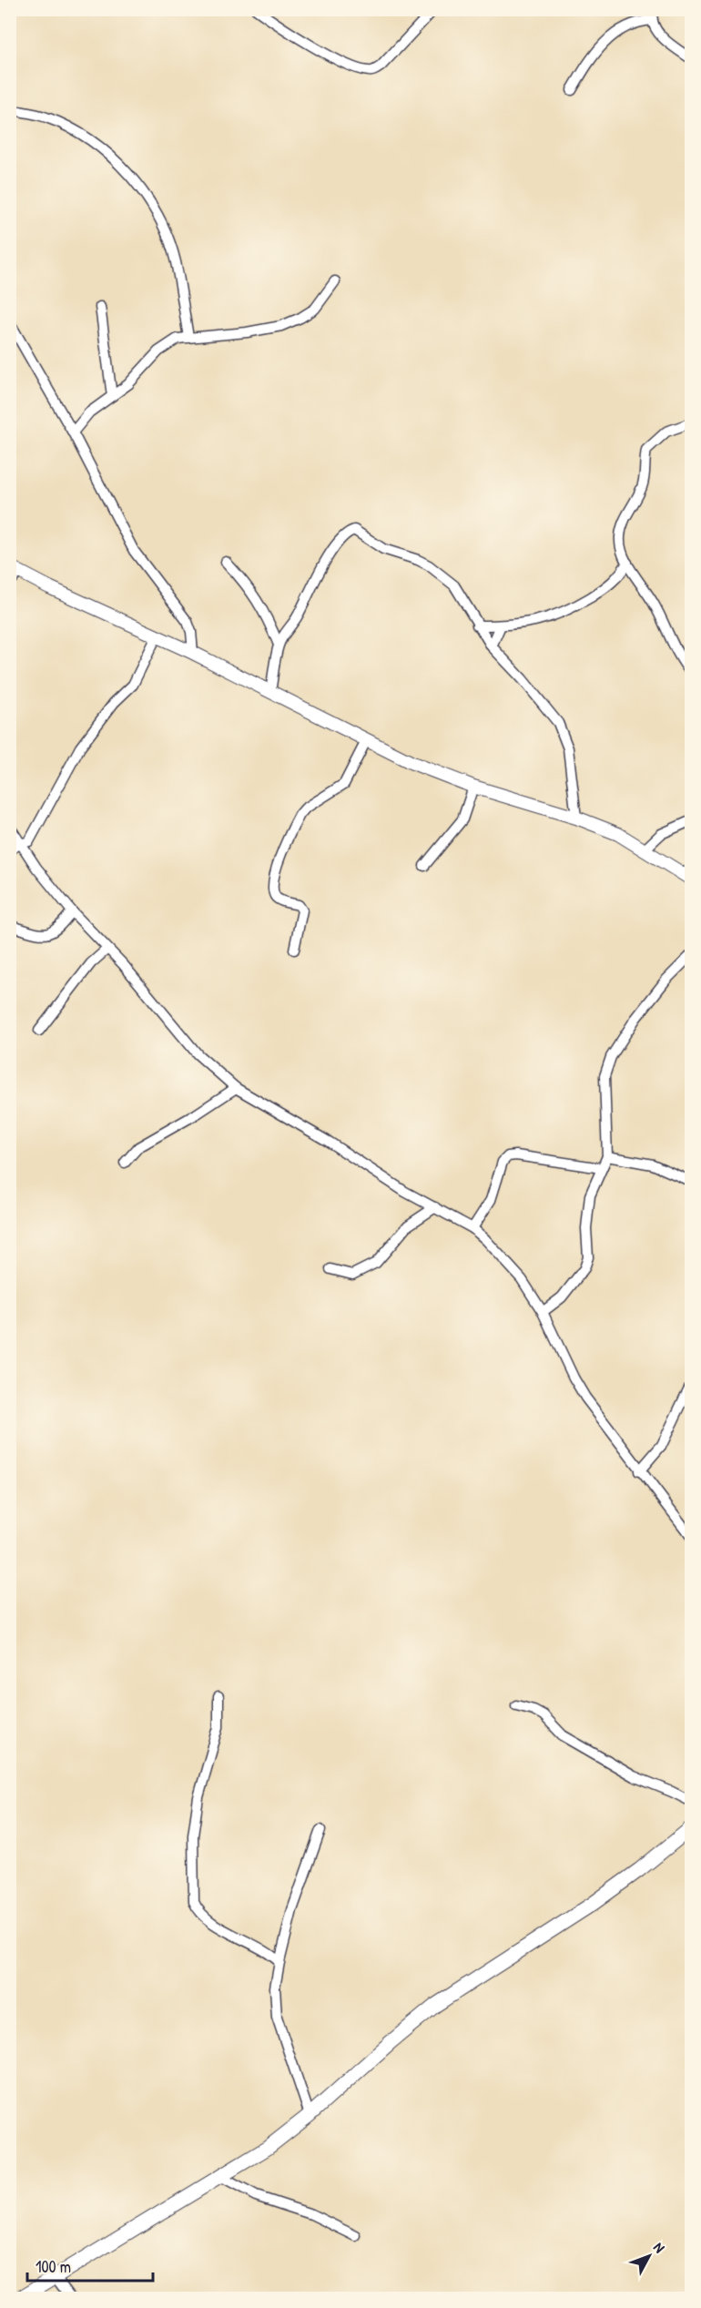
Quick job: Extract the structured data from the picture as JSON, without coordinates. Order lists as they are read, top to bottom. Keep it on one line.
{"scale_bar":"100 m","north":"top right"}
